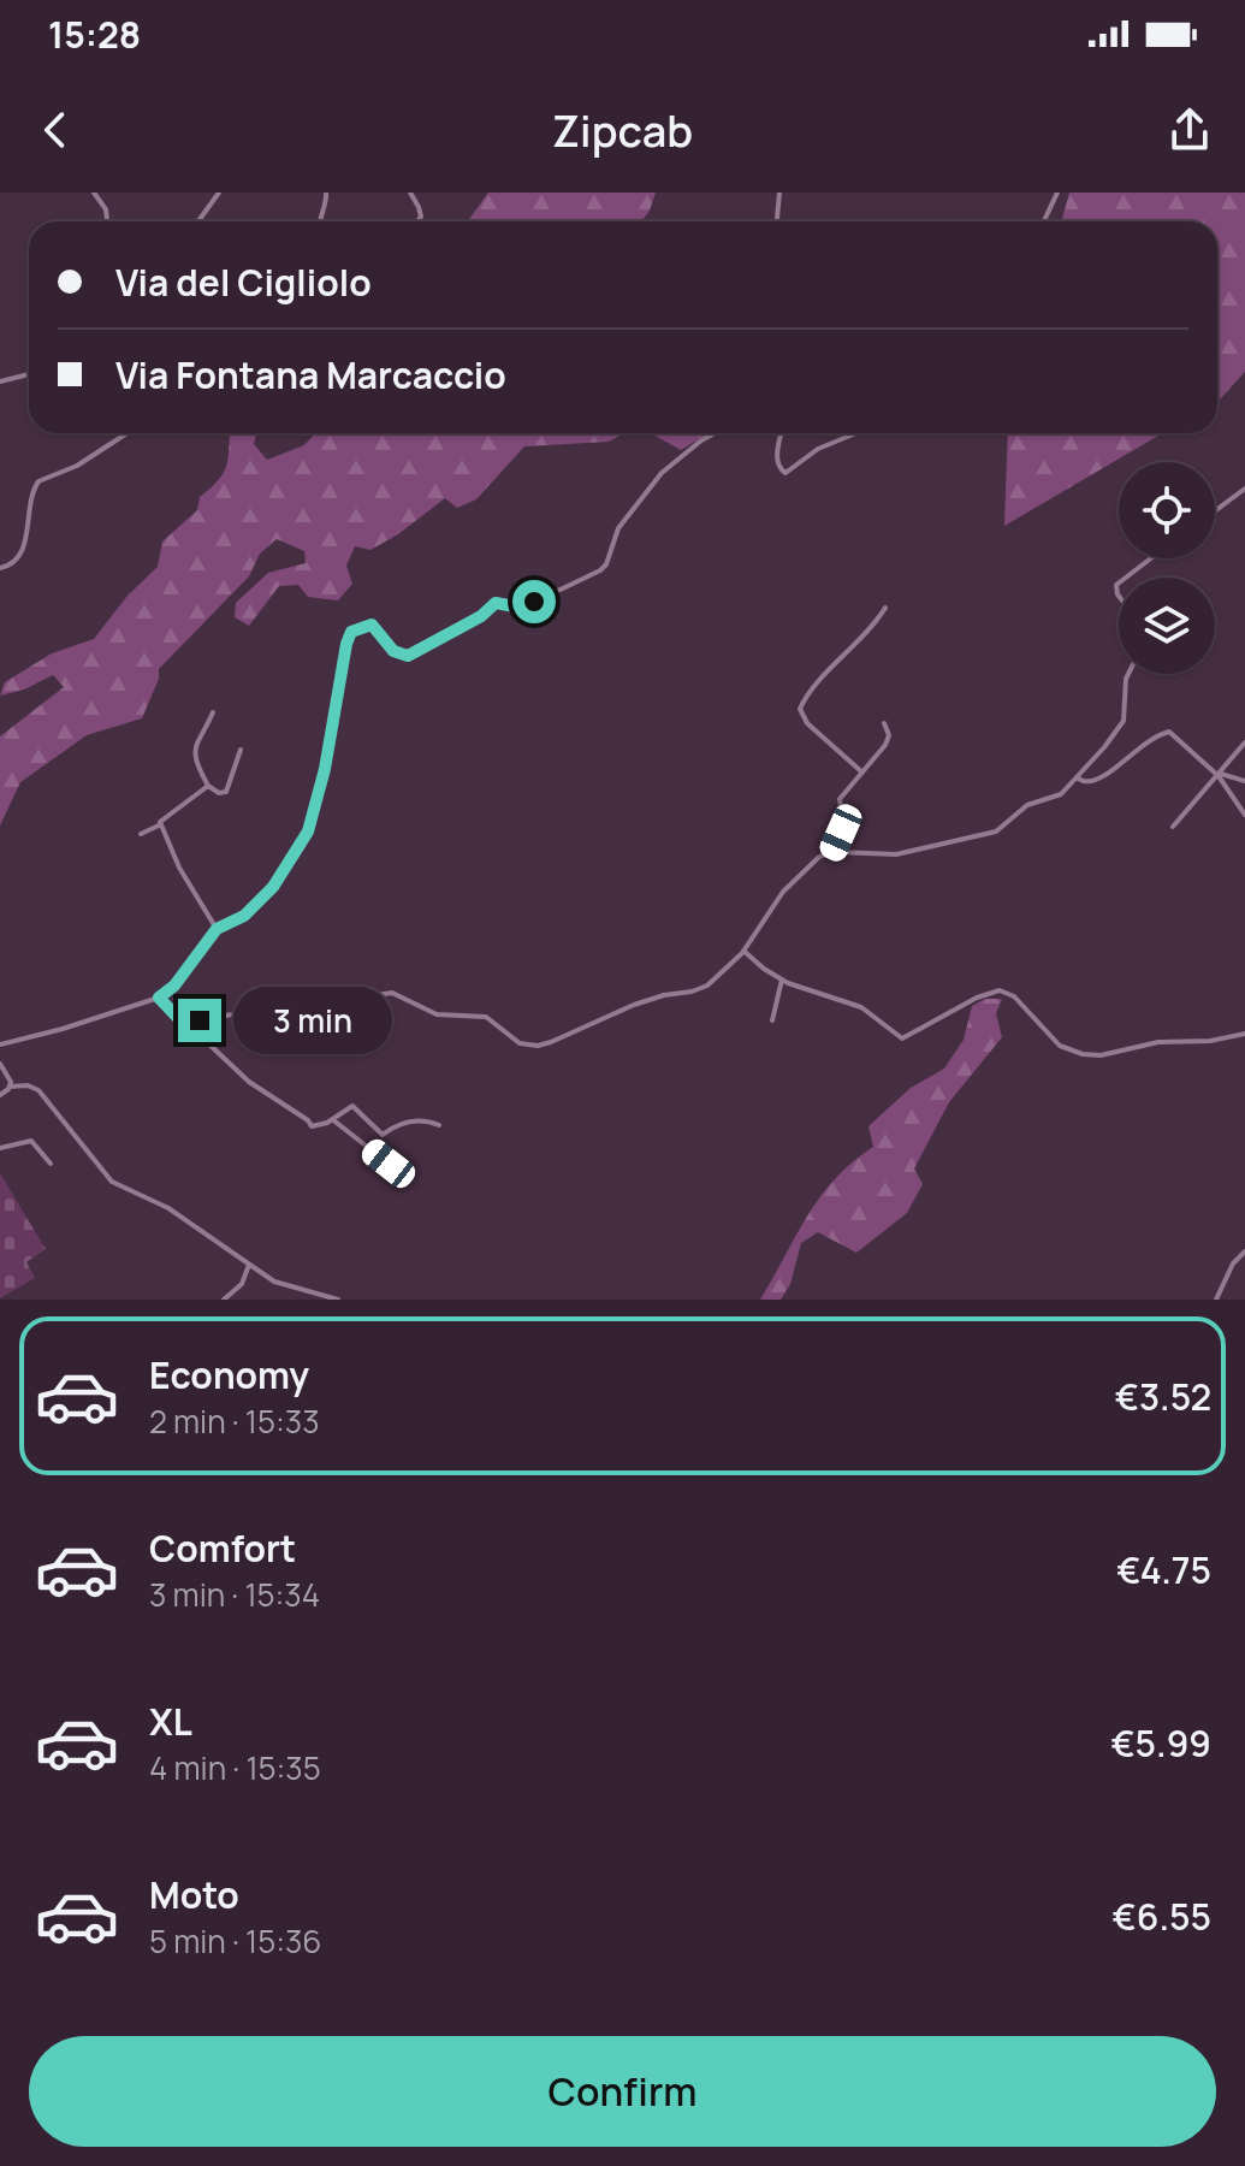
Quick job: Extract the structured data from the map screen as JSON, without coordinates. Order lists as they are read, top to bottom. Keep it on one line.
{"page":{"status":"15:28","header":"Zipcab","banner":["Via del Cigliolo","Via Fontana Marcaccio"],"bubble":"3 min","list":[{"name":"Economy","note":"2 min · 15:33","value":"€3.52"},{"name":"Comfort","note":"3 min · 15:34","value":"€4.75"},{"name":"XL","note":"4 min · 15:35","value":"€5.99"},{"name":"Moto","note":"5 min · 15:36","value":"€6.55"}],"buttons":"Confirm"}}
